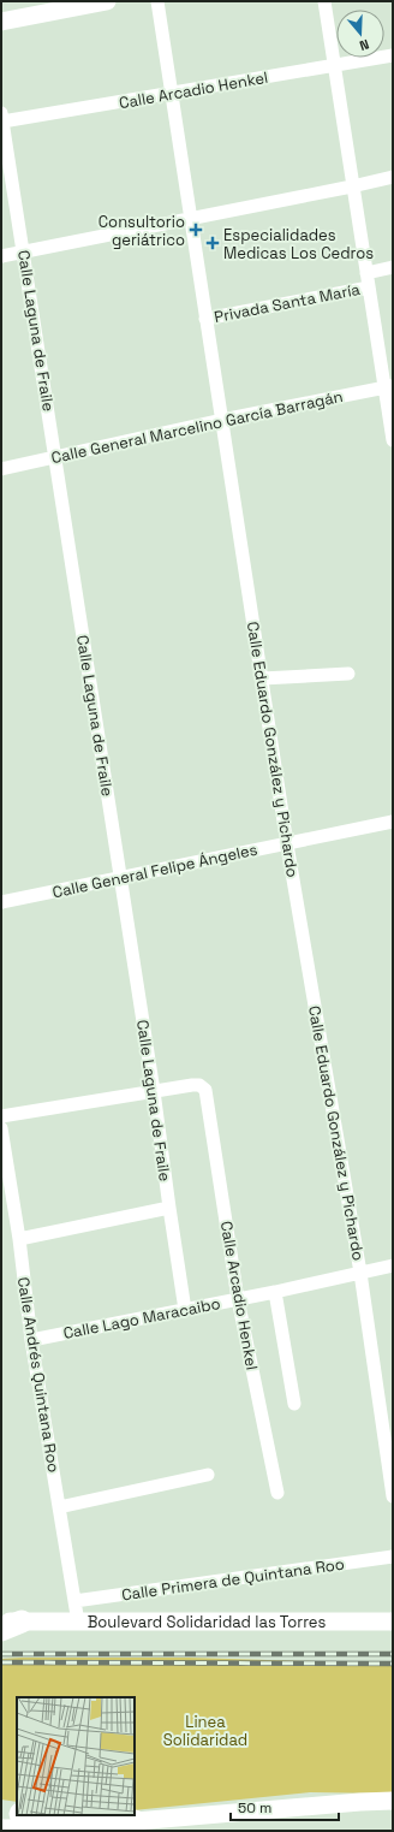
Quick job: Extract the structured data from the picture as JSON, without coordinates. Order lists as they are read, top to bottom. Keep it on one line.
{"streets":{"main road":["Boulevard Solidaridad las Torres"],"street":["Calle Arcadio Henkel","Privada Santa María","Calle Laguna de Fraile","Calle General Marcelino García Barragán","Calle Eduardo González y Pichardo","Calle General Felipe Ángeles","Calle Lago Maracaibo","Calle Andrés Quintana Roo","Calle Primera de Quintana Roo"]},"crossings":[["Calle Arcadio Henkel","Calle Laguna de Fraile"],["Calle Arcadio Henkel","Calle Eduardo González y Pichardo"],["Calle Arcadio Henkel","Calle Lago Maracaibo"],["Privada Santa María","Calle Eduardo González y Pichardo"],["Calle Laguna de Fraile","Calle General Marcelino García Barragán"],["Calle Laguna de Fraile","Calle General Felipe Ángeles"],["Calle Laguna de Fraile","Calle Lago Maracaibo"],["Calle General Marcelino García Barragán","Calle Eduardo González y Pichardo"],["Calle Eduardo González y Pichardo","Calle General Felipe Ángeles"],["Calle Eduardo González y Pichardo","Calle Lago Maracaibo"],["Calle Lago Maracaibo","Calle Andrés Quintana Roo"],["Calle Andrés Quintana Roo","Calle Primera de Quintana Roo"],["Calle Andrés Quintana Roo","Boulevard Solidaridad las Torres"]],"parks":["Linea Solidaridad"],"places":{"health":["Consultorio geriátrico","Especialidades Medicas Los Cedros"]},"scale_bar":"50 m","north":"bottom"}
